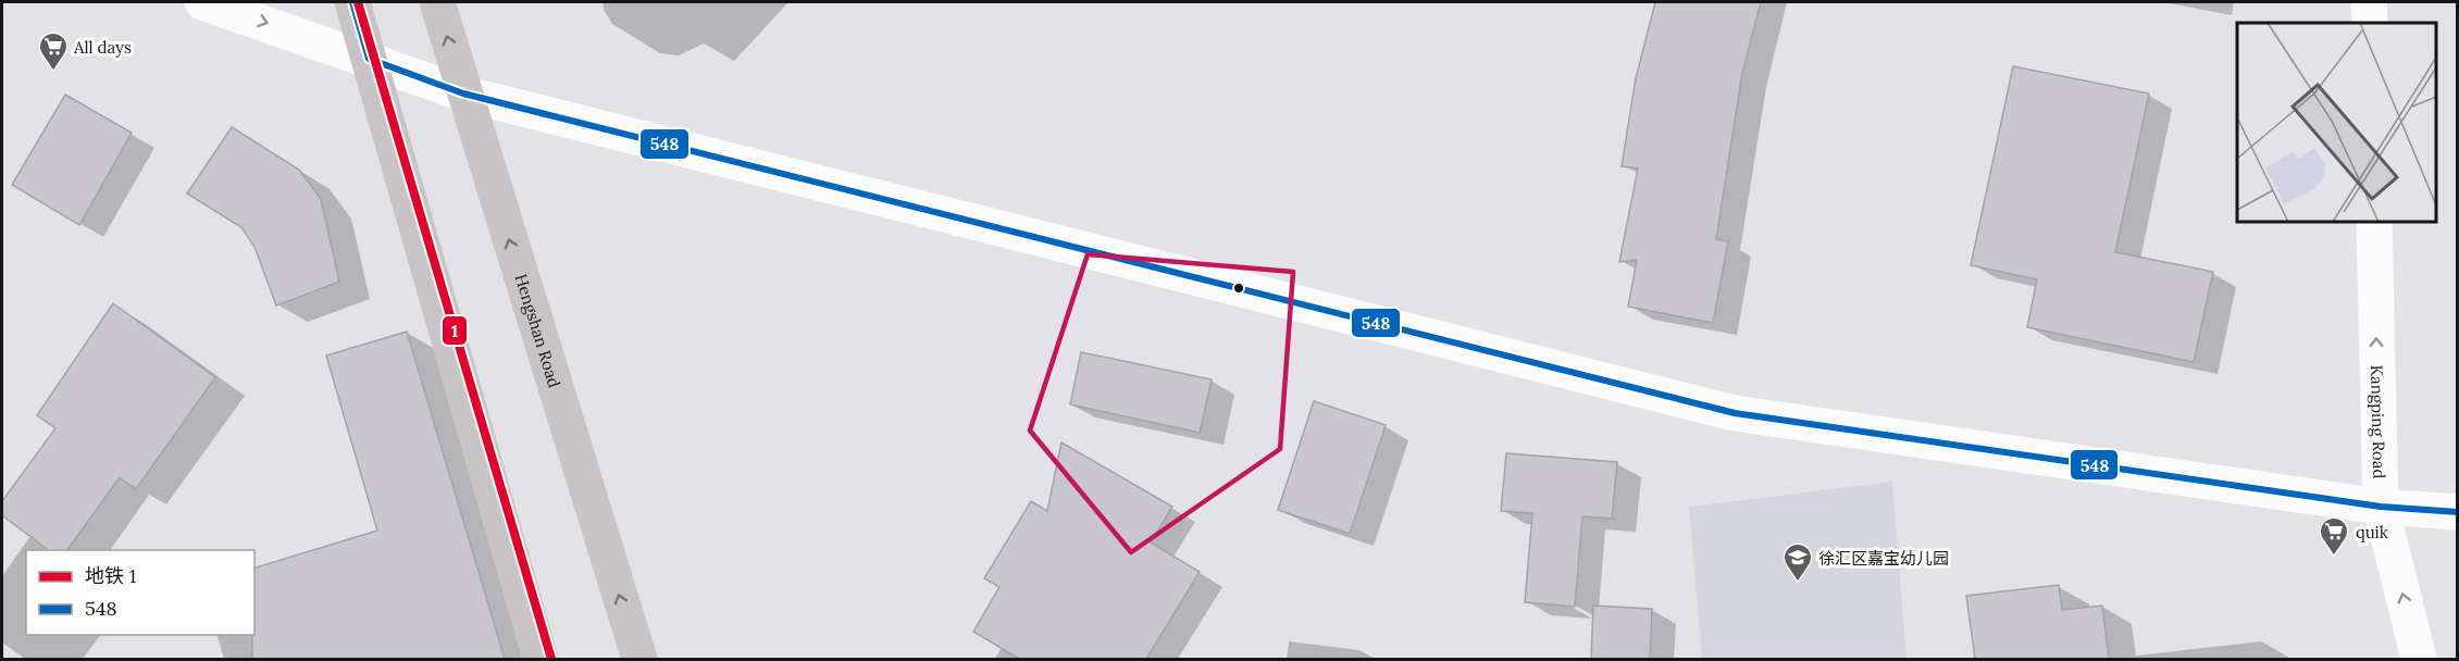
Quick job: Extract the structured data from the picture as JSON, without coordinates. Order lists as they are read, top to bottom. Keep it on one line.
{"streets":{"main road":["Hengshan Road"],"street":["Kangping Road"]},"one_way":["Kangping Road"],"places":{"supermarket":["All days","quik"],"school or university":["徐汇区嘉宝幼儿园"]},"lines":["metro line 1","transit line 548"],"legend":["地铁 1","548"]}
